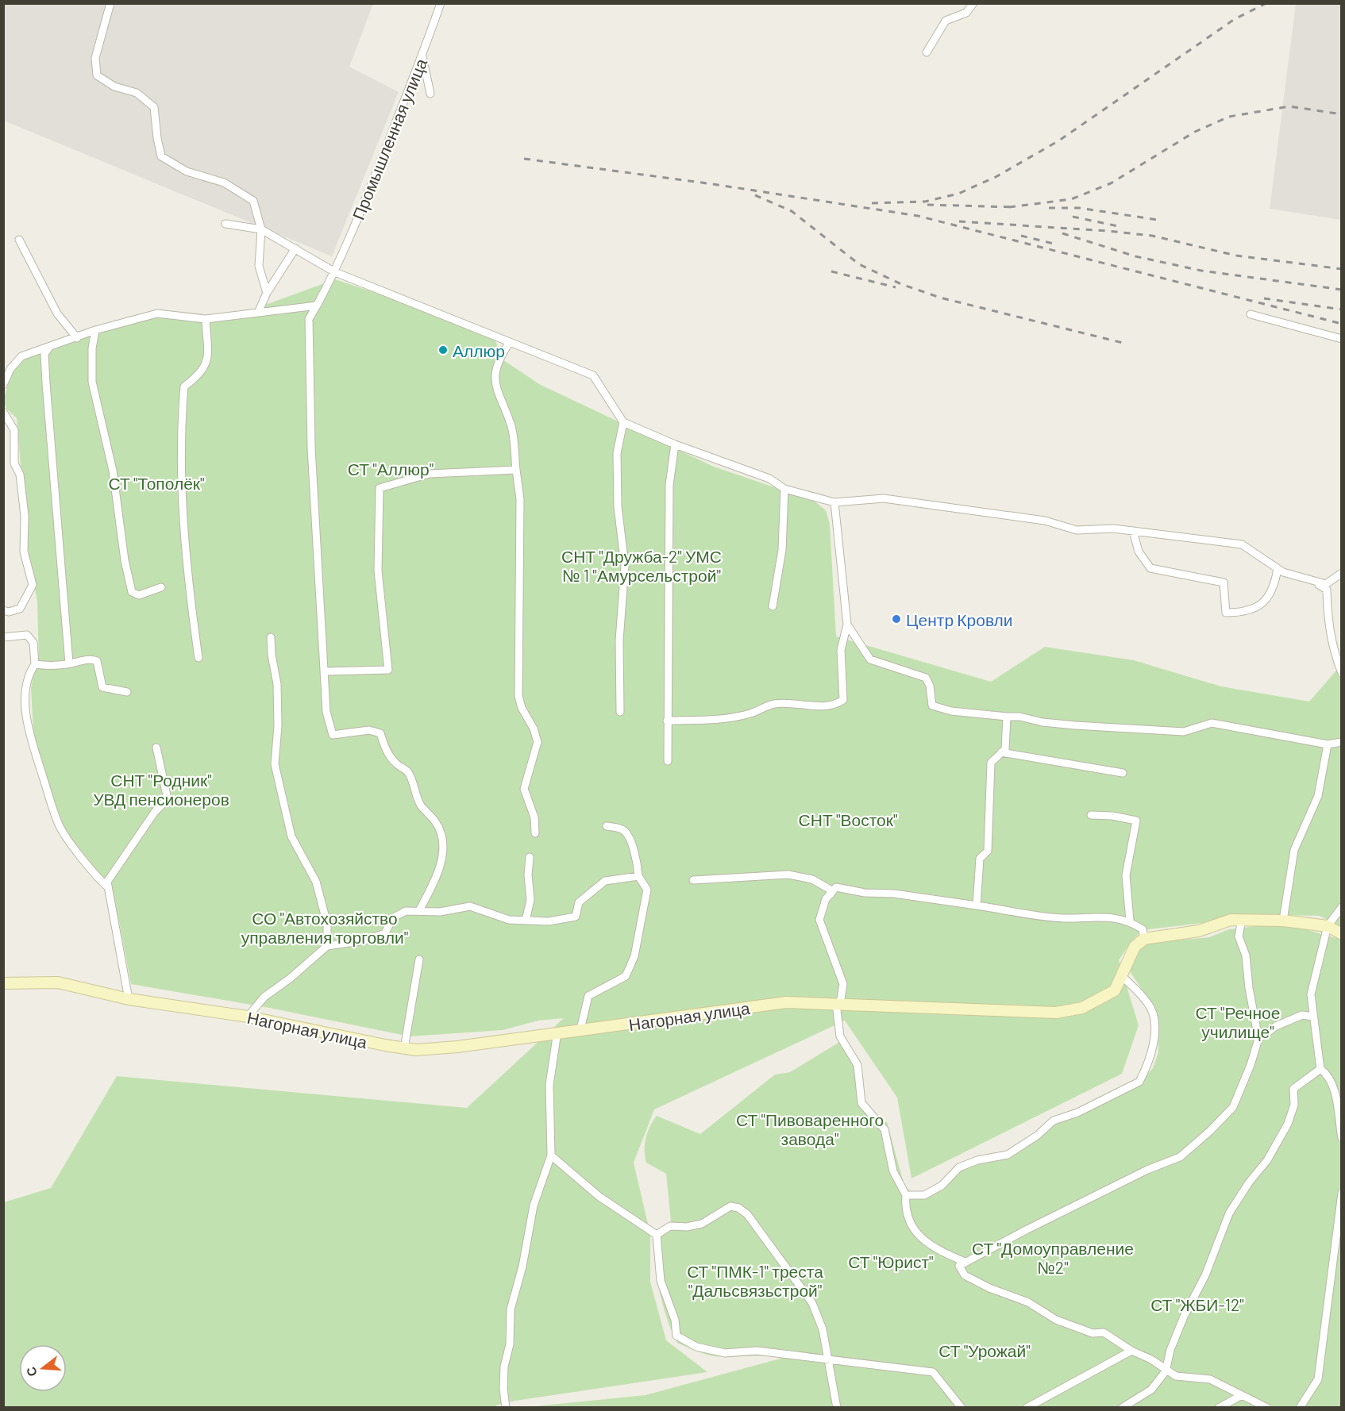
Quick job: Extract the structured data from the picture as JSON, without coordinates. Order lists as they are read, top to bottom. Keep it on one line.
{"streets":{"street":["Промышленная улица","Нагорная улица"]},"parks":["СТ \"Аллюр\"","СТ \"Тополёк\"","СНТ \"Дружба-2\" УМС № 1 \"Амурсельстрой\"","СНТ \"Родник\" УВД пенсионеров","СНТ \"Восток\"","СО \"Автохозяйство управления торговли\"","СТ \"Речное училище\"","СТ \"Пивоваренного завода\"","СТ \"Домоуправление №2\"","СТ \"Юрист\"","СТ \"ПМК-1\" треста \"Дальсвязьстрой\"","СТ \"ЖБИ-12\"","СТ \"Урожай\""],"places":["Аллюр","Центр Кровли"],"north":"left"}
